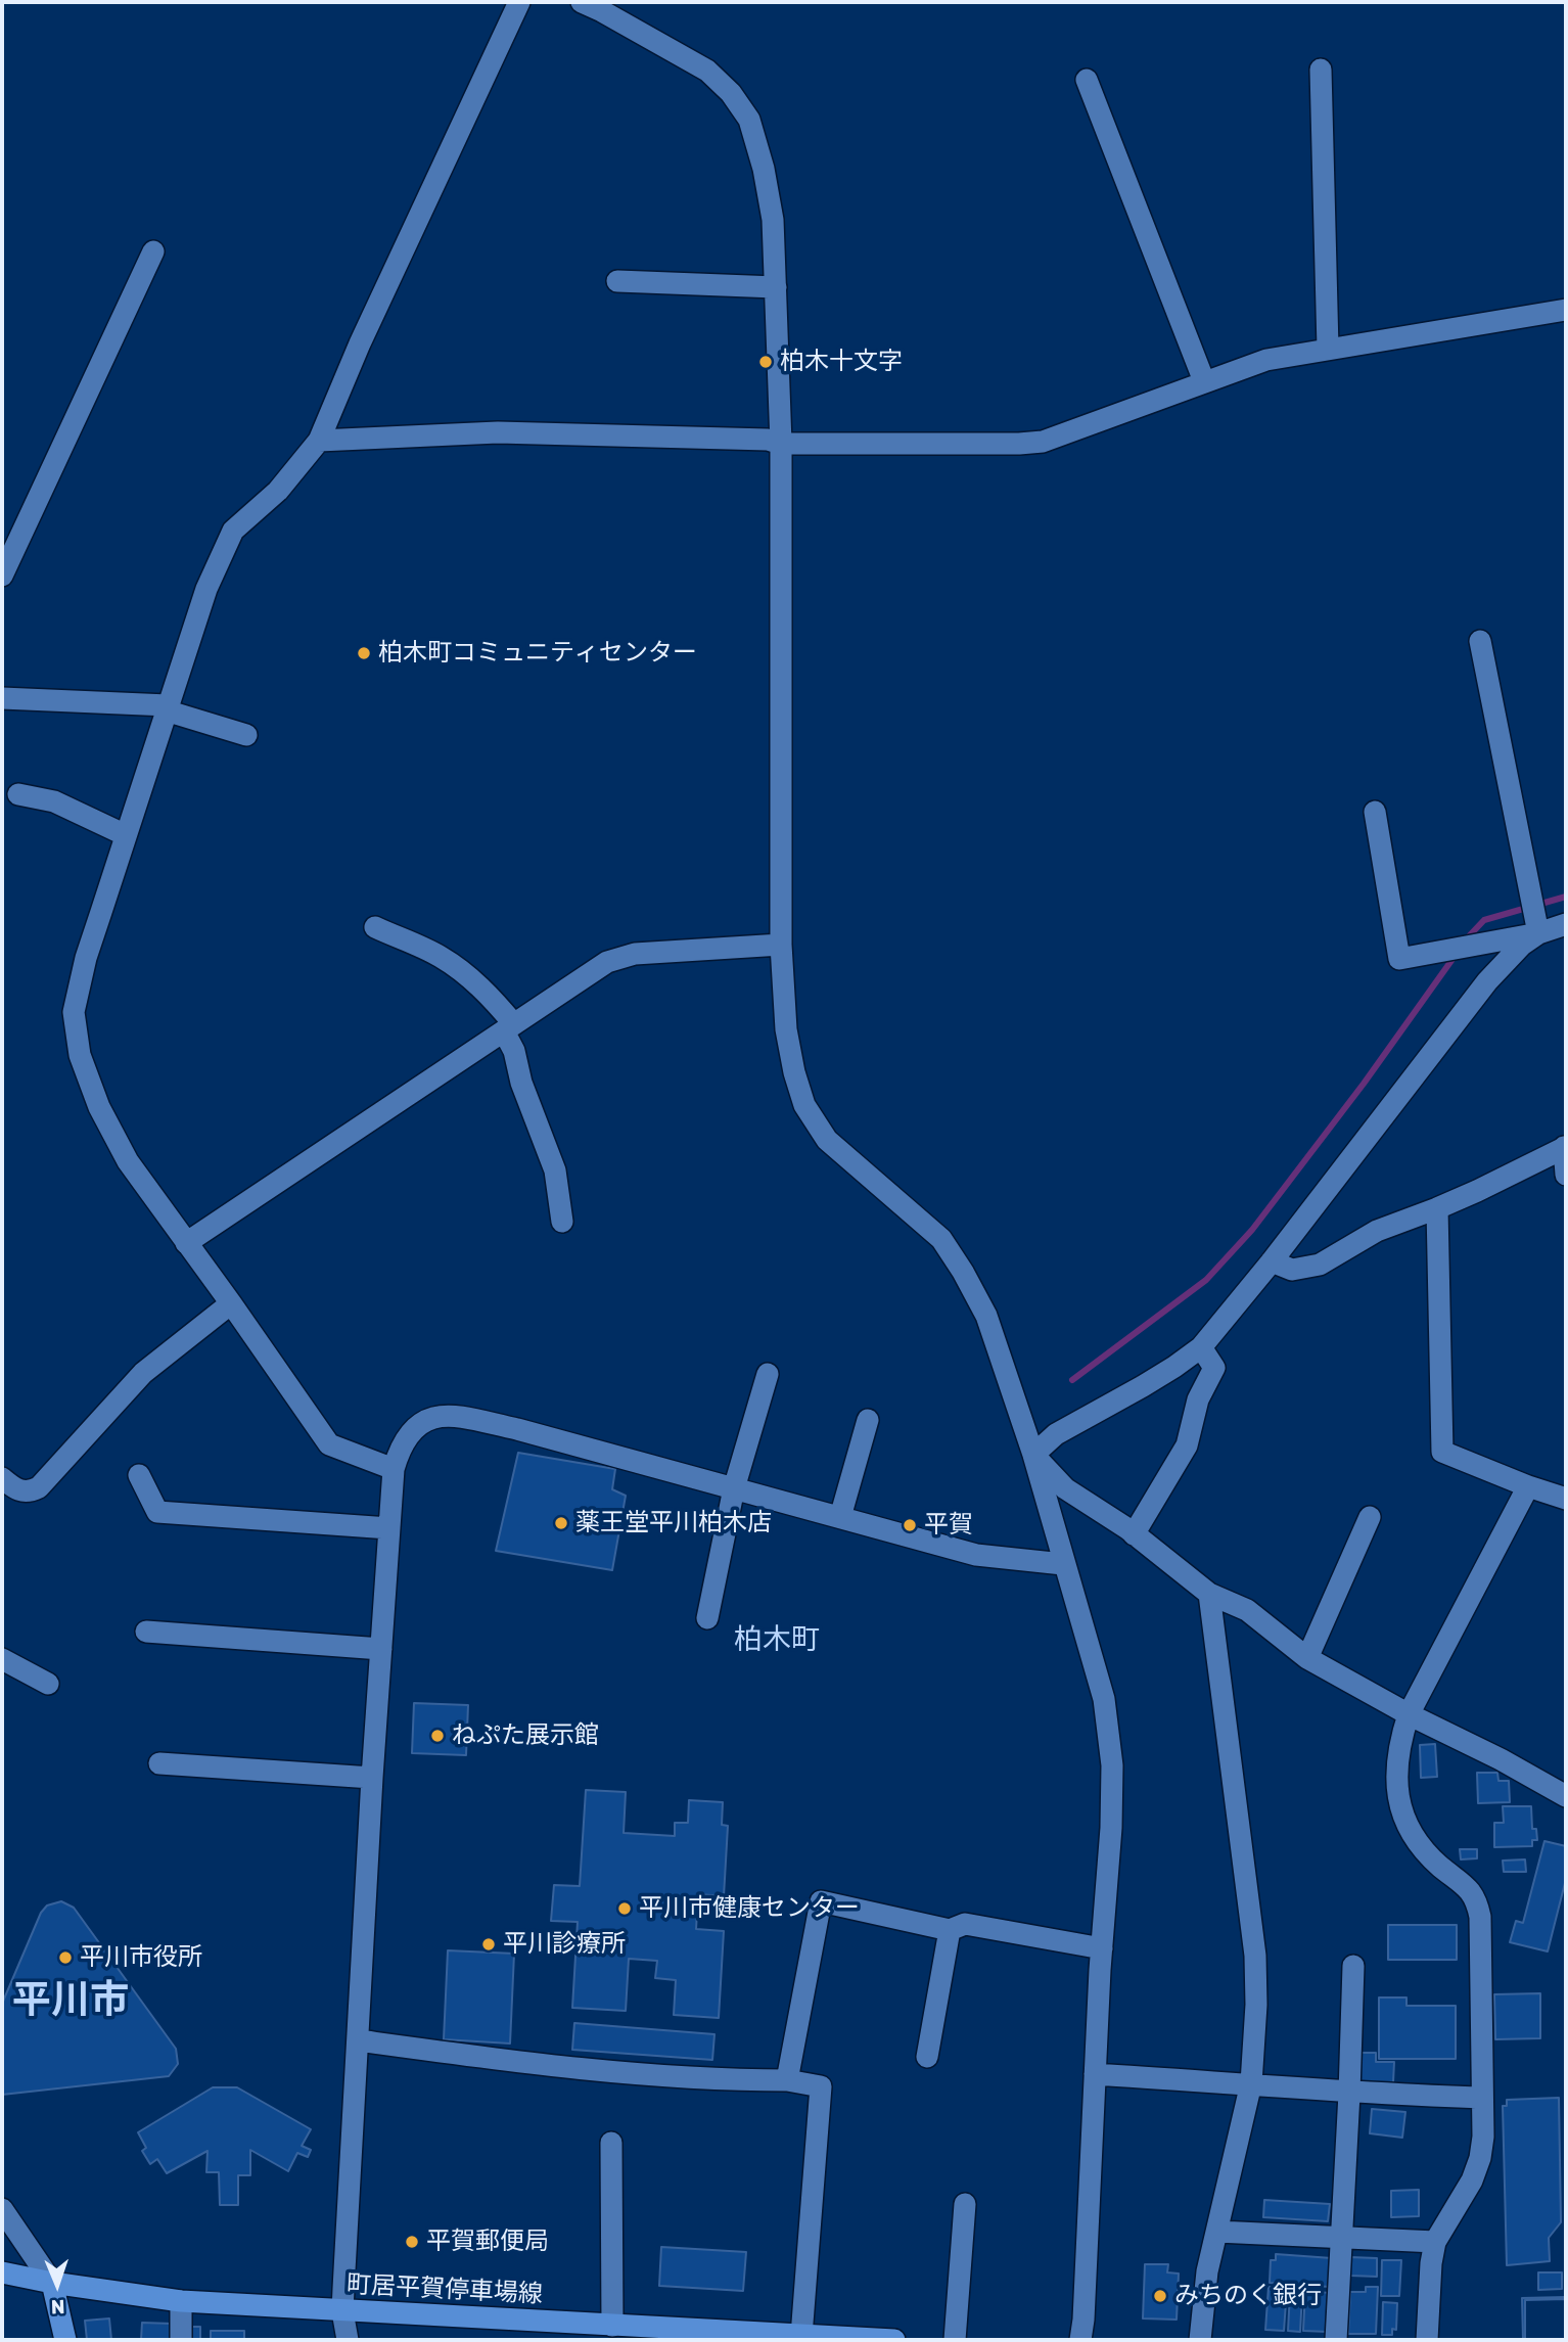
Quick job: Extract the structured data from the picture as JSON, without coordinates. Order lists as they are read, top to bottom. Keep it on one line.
{"streets":{"main road":["町居平賀停車場線"]},"districts":["柏木町","平川市"],"places":["柏木十文字","柏木町コミュニティセンター","薬王堂平川柏木店","平賀","ねぷた展示館","平川市健康センター","平川診療所","平川市役所","平賀郵便局","みちのく銀行"],"north":"bottom"}
